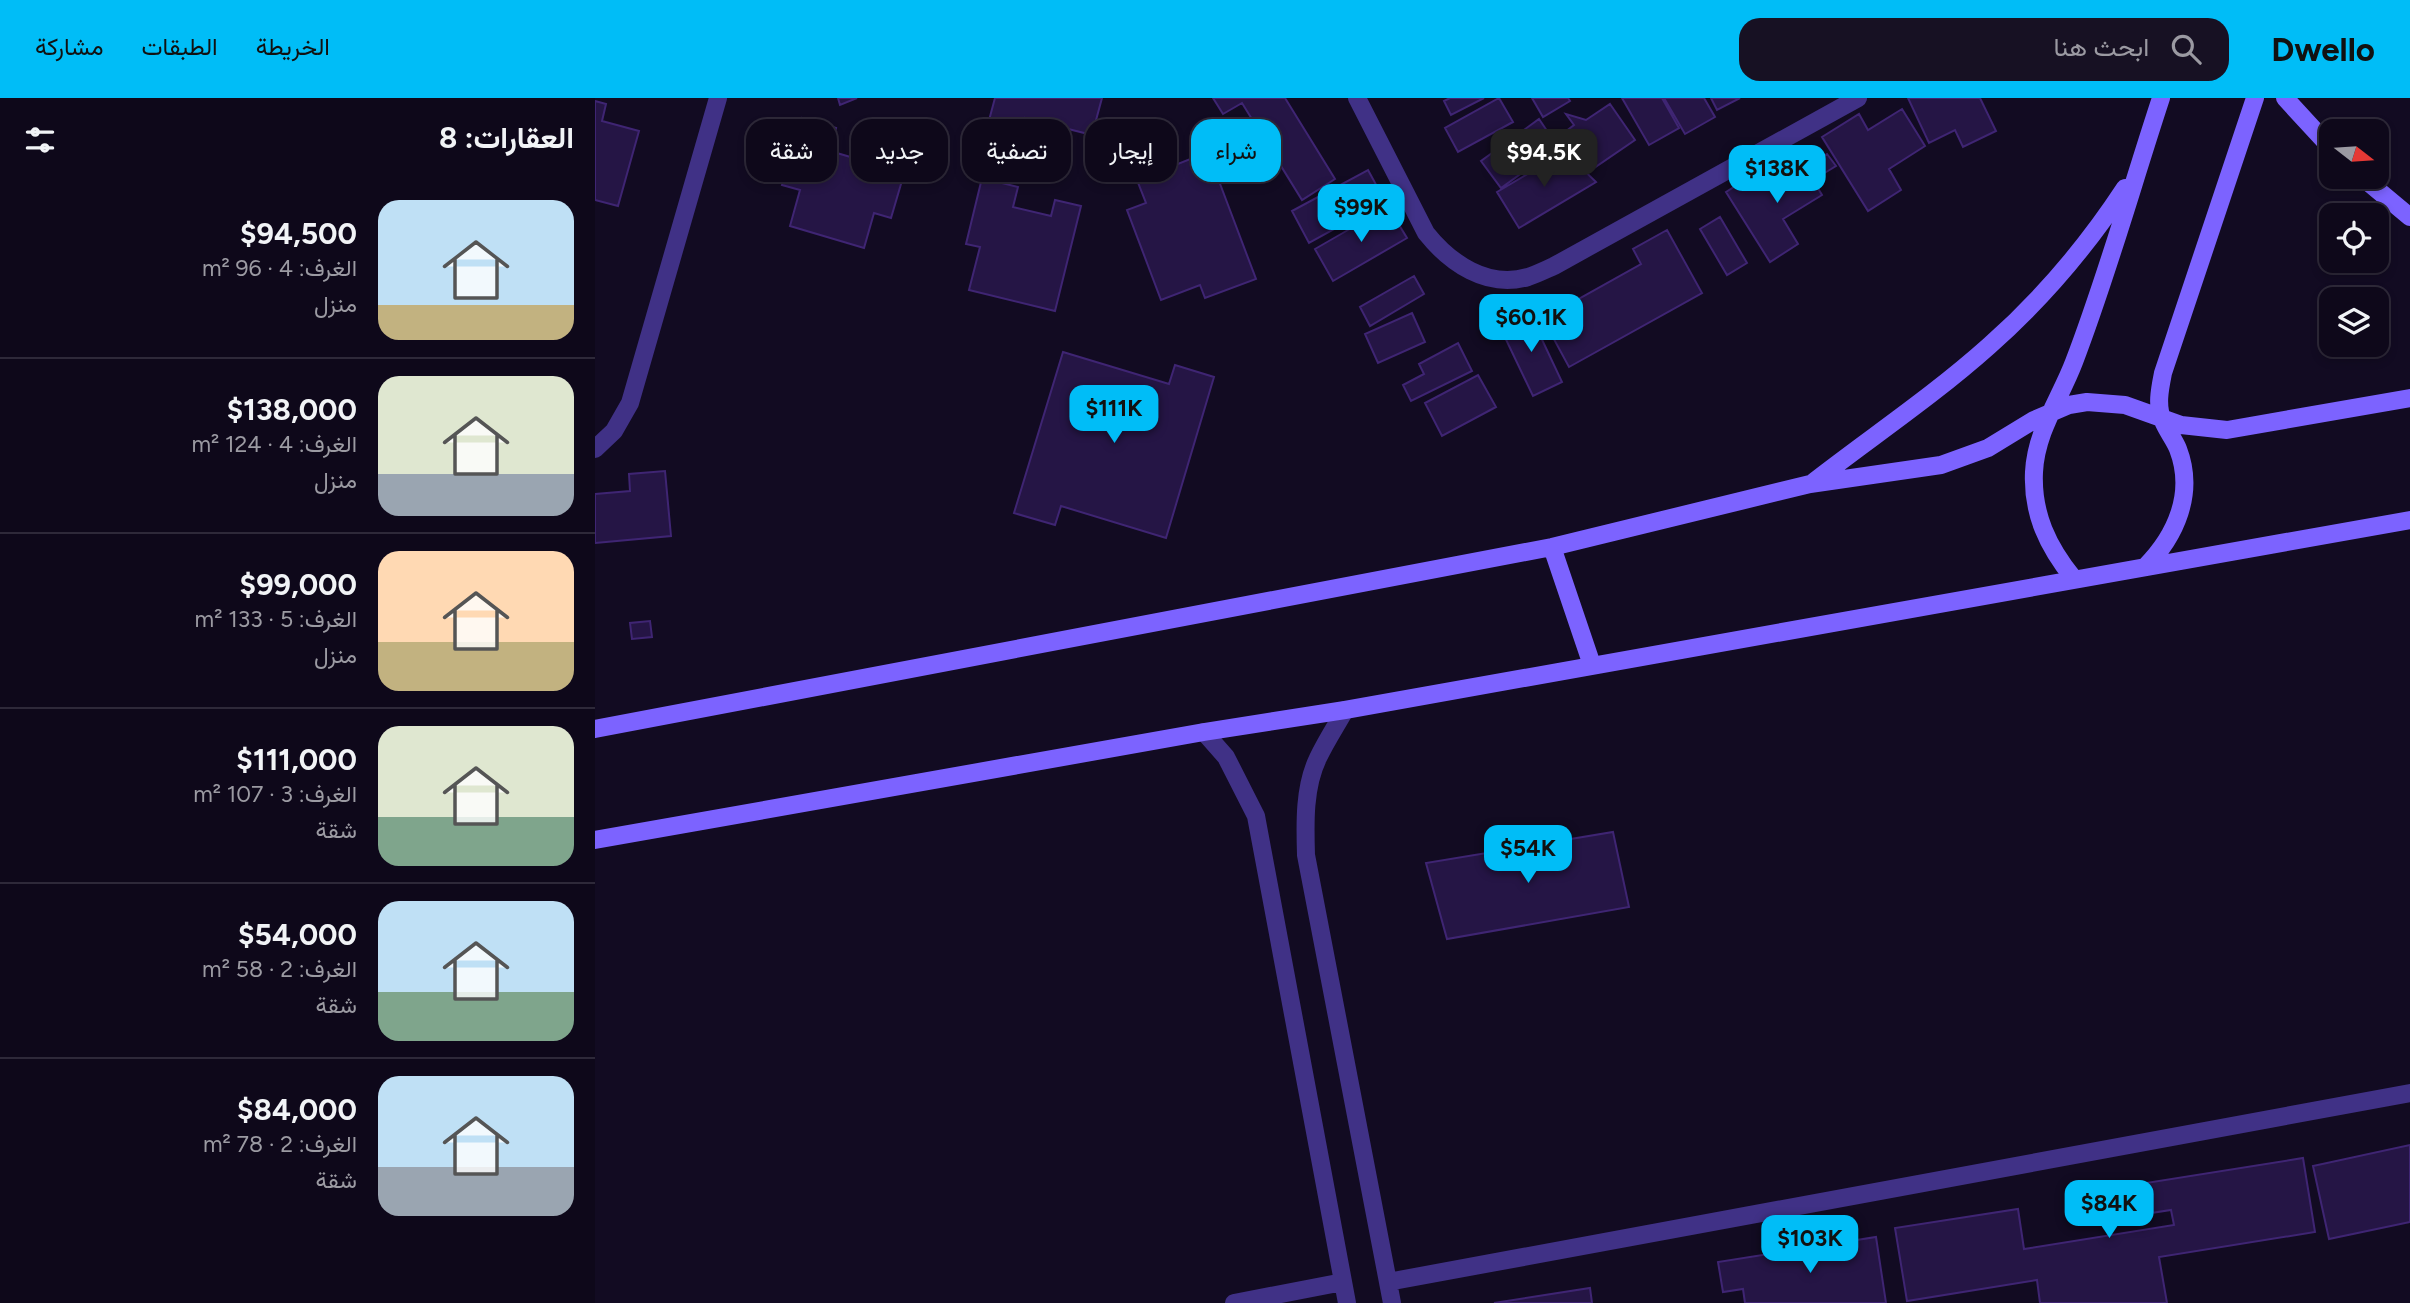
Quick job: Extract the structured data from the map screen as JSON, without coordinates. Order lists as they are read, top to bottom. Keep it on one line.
{"north":"right","page":{"header":"Dwello","search":"ابحث هنا","nav":["الخريطة","الطبقات","مشاركة"],"heading":"العقارات: 8","chip":["شراء","إيجار","تصفية","جديد","شقة"],"price":["$94.5K","$138K","$99K","$60.1K","$111K","$54K","$84K","$103K"],"list":[{"name":"$94,500","note":"الغرف: 4 · 96 m² · منزل"},{"name":"$138,000","note":"الغرف: 4 · 124 m² · منزل"},{"name":"$99,000","note":"الغرف: 5 · 133 m² · منزل"},{"name":"$111,000","note":"الغرف: 3 · 107 m² · شقة"},{"name":"$54,000","note":"الغرف: 2 · 58 m² · شقة"},{"name":"$84,000","note":"الغرف: 2 · 78 m² · شقة"}]}}
